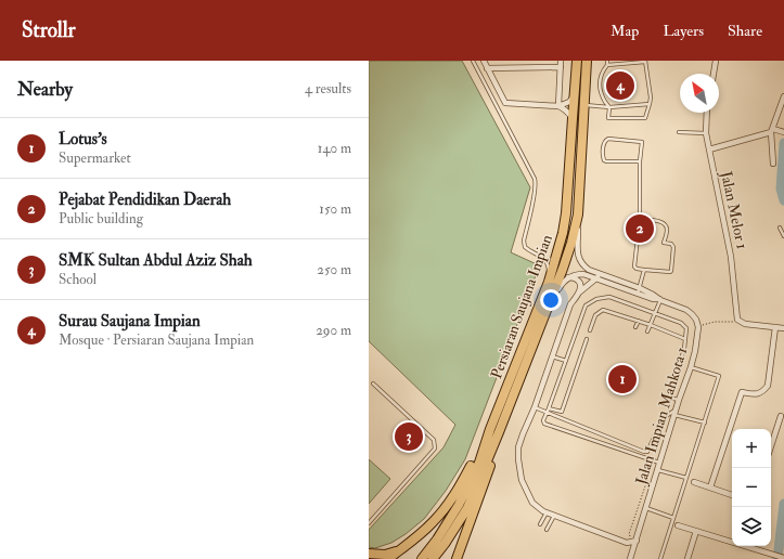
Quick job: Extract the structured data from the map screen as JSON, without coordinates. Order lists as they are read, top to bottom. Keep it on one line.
{"streets":{"highway":["Persiaran Saujana Impian"],"street":["Jalan Melor 1","Jalan Impian Mahkota 1"]},"north":"top left","page":{"header":"Strollr","nav":["Map","Layers","Share"],"heading":["Nearby","4 results"],"pins":["4","2","1","3"],"list":[{"mark":"1","name":"Lotus's","note":"Supermarket","value":"140 m"},{"mark":"2","name":"Pejabat Pendidikan Daerah","note":"Public building","value":"150 m"},{"mark":"3","name":"SMK Sultan Abdul Aziz Shah","note":"School","value":"250 m"},{"mark":"4","name":"Surau Saujana Impian","note":"Mosque · Persiaran Saujana Impian","value":"290 m"}],"map_buttons":["+","−"]}}
